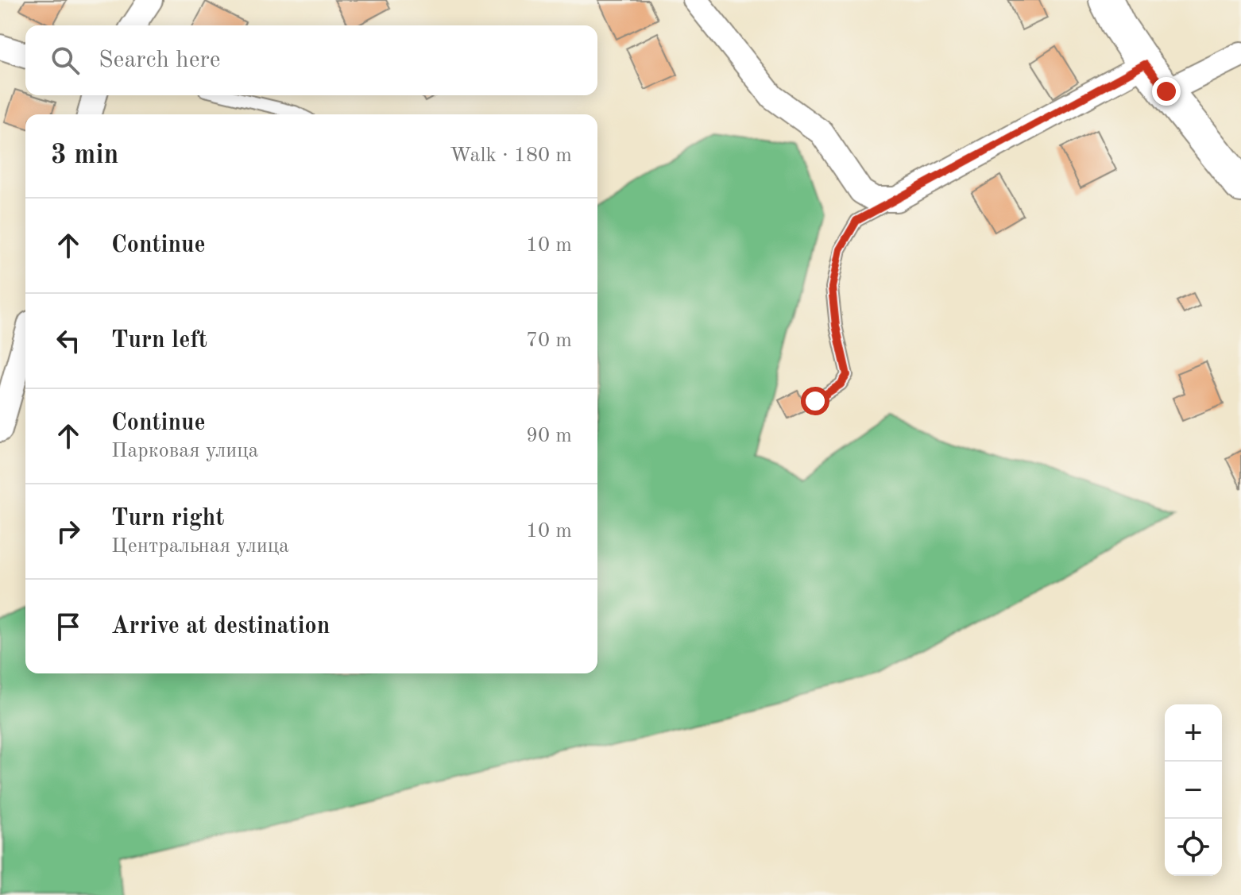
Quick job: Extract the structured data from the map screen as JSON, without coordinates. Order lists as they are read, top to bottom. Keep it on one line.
{"page":{"search":"Search here","heading":["3 min","Walk · 180 m"],"list":[["Continue","10 m"],["Turn left","70 m"],["Continue","Парковая улица","90 m"],["Turn right","Центральная улица","10 m"],"Arrive at destination"],"map_buttons":["+","−"]}}
